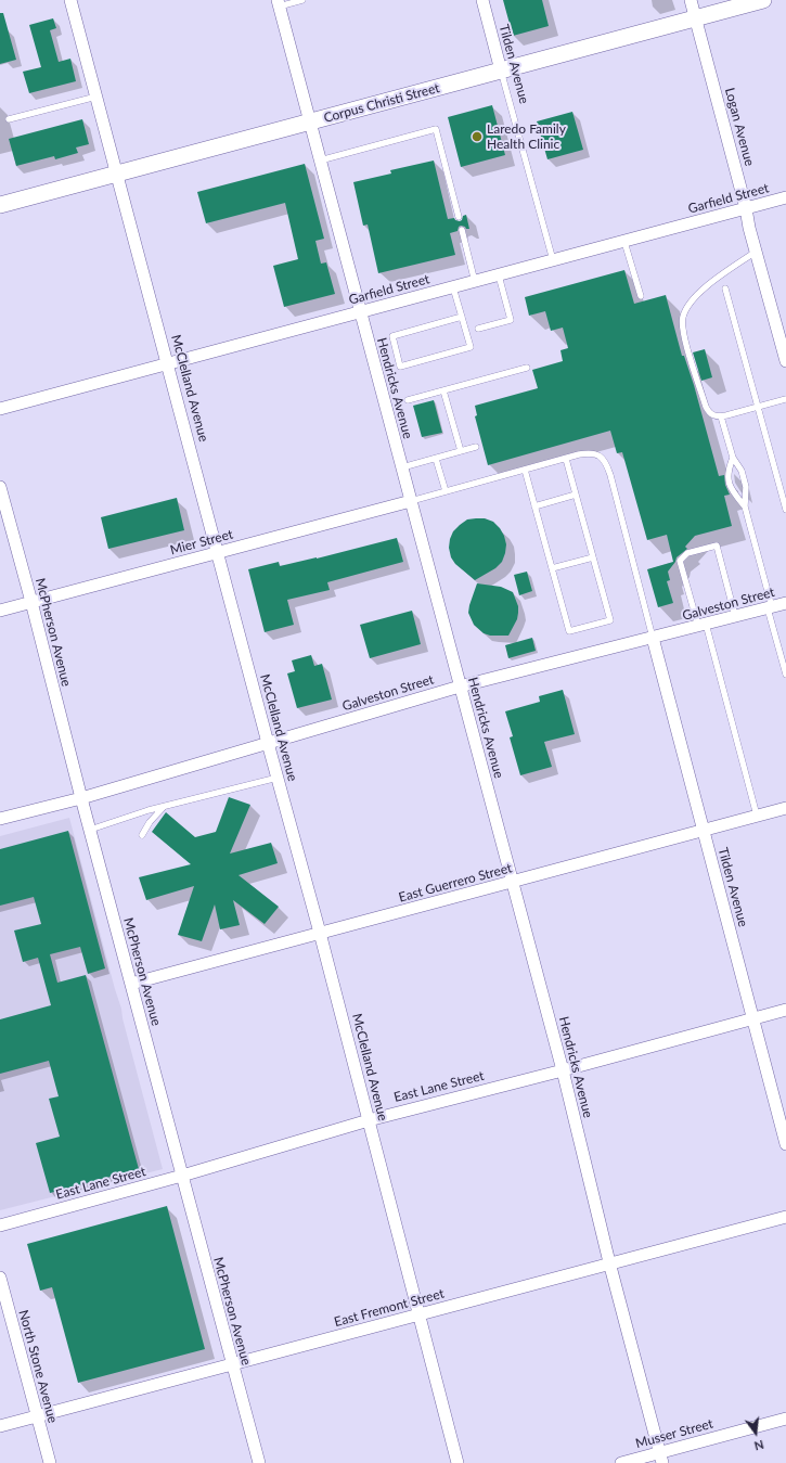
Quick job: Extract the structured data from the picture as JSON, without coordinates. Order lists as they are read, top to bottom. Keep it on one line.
{"streets":{"main road":["Corpus Christi Street"],"street":["Tilden Avenue","Logan Avenue","Garfield Street","McClelland Avenue","Hendricks Avenue","Mier Street","Galveston Street","McPherson Avenue","East Guerrero Street","East Lane Street","East Fremont Street","North Stone Avenue","Musser Street"]},"crossings":[["Tilden Avenue","Corpus Christi Street"],["Tilden Avenue","Garfield Street"],["Tilden Avenue","Galveston Street"],["Tilden Avenue","East Guerrero Street"],["Tilden Avenue","East Lane Street"],["Corpus Christi Street","Logan Avenue"],["Corpus Christi Street","McClelland Avenue"],["Corpus Christi Street","Hendricks Avenue"],["Logan Avenue","Garfield Street"],["Garfield Street","McClelland Avenue"],["Garfield Street","Hendricks Avenue"],["McClelland Avenue","Mier Street"],["McClelland Avenue","Galveston Street"],["McClelland Avenue","East Guerrero Street"],["McClelland Avenue","East Lane Street"],["McClelland Avenue","East Fremont Street"],["Hendricks Avenue","Mier Street"],["Hendricks Avenue","Galveston Street"],["Hendricks Avenue","East Guerrero Street"],["Hendricks Avenue","East Lane Street"],["Hendricks Avenue","East Fremont Street"],["Hendricks Avenue","Musser Street"],["Mier Street","McPherson Avenue"],["Galveston Street","McPherson Avenue"],["McPherson Avenue","East Guerrero Street"],["McPherson Avenue","East Lane Street"],["McPherson Avenue","East Fremont Street"],["East Fremont Street","North Stone Avenue"]],"places":["Laredo Family Health Clinic"],"north":"bottom"}
